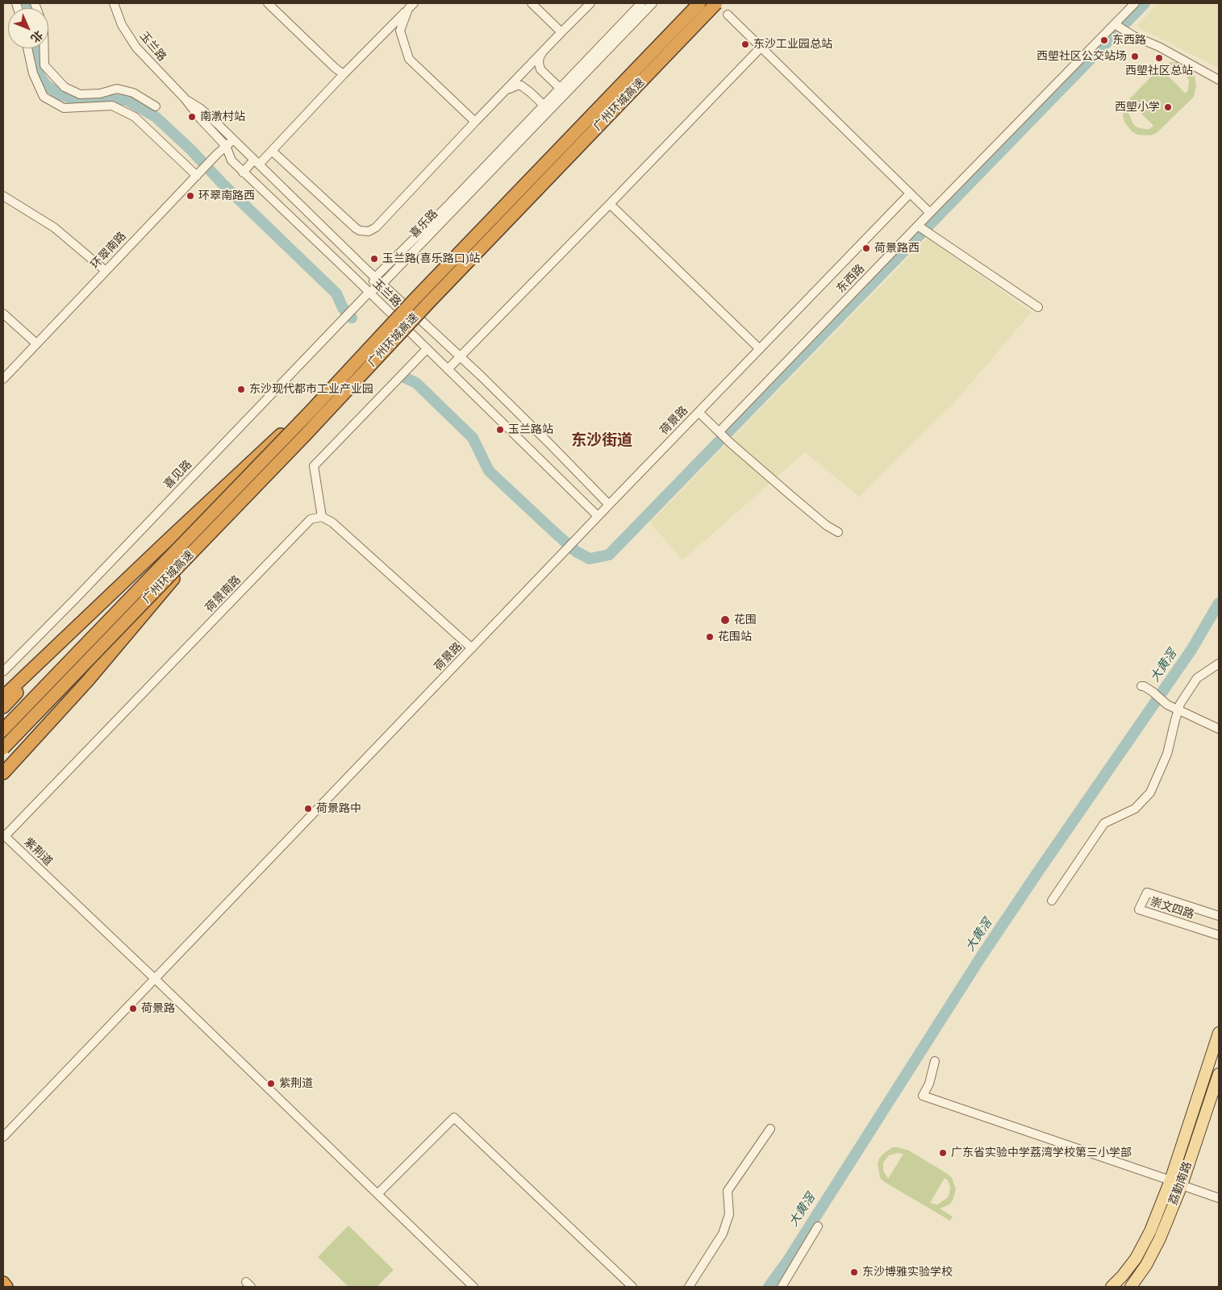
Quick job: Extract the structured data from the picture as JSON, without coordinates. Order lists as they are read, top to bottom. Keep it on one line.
{"streets":{"highway":["广州环城高速"],"main road":["荔勤南路"],"street":["玉兰路","喜乐路","环翠南路","东西路","荷景路","喜见路","荷景南路","紫荆道","崇文四路"]},"crossings":[["玉兰路","喜乐路"],["玉兰路","环翠南路"],["玉兰路","荷景路"],["玉兰路","喜见路"],["喜乐路","喜见路"],["荷景路","紫荆道"],["荷景南路","紫荆道"]],"districts":["东沙街道"],"water":["大黄滘"],"places":["东西路","东沙工业园总站","西塱社区公交站场","西塱社区总站","西塱小学","南漖村站","环翠南路西","荷景路西","玉兰路(喜乐路口)站","东沙现代都市工业产业园","玉兰路站","花围","花围站","荷景路中","荷景路","紫荆道","广东省实验中学荔湾学校第三小学部","东沙博雅实验学校"],"north":"bottom right"}
